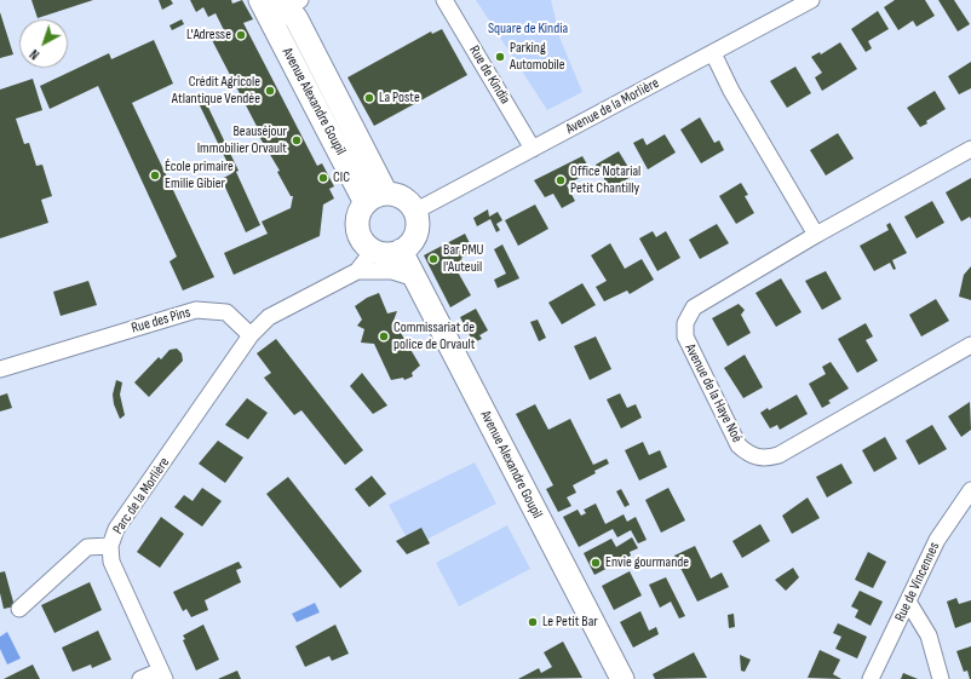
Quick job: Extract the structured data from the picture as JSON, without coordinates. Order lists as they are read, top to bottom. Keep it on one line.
{"streets":{"street":["Rue de Kindia","Avenue Alexandre Goupil","Avenue de la Morlière","Rue des Pins","Avenue de la Haye Noé","Parc de la Morlière","Rue de Vincennes"]},"crossings":[["Rue de Kindia","Avenue de la Morlière"],["Avenue Alexandre Goupil","Avenue de la Morlière"],["Rue des Pins","Parc de la Morlière"]],"parks":["Square de Kindia"],"places":["L'Adresse","Parking Automobile","Crédit Agricole Atlantique Vendée","La Poste","Beauséjour Immobilier Orvault","École primaire Emilie Gibier","CIC","Office Notarial Petit Chantilly","Bar PMU l'Auteuil","Commissariat de police de Orvault","Envie gourmande","Le Petit Bar"],"north":"bottom left"}
